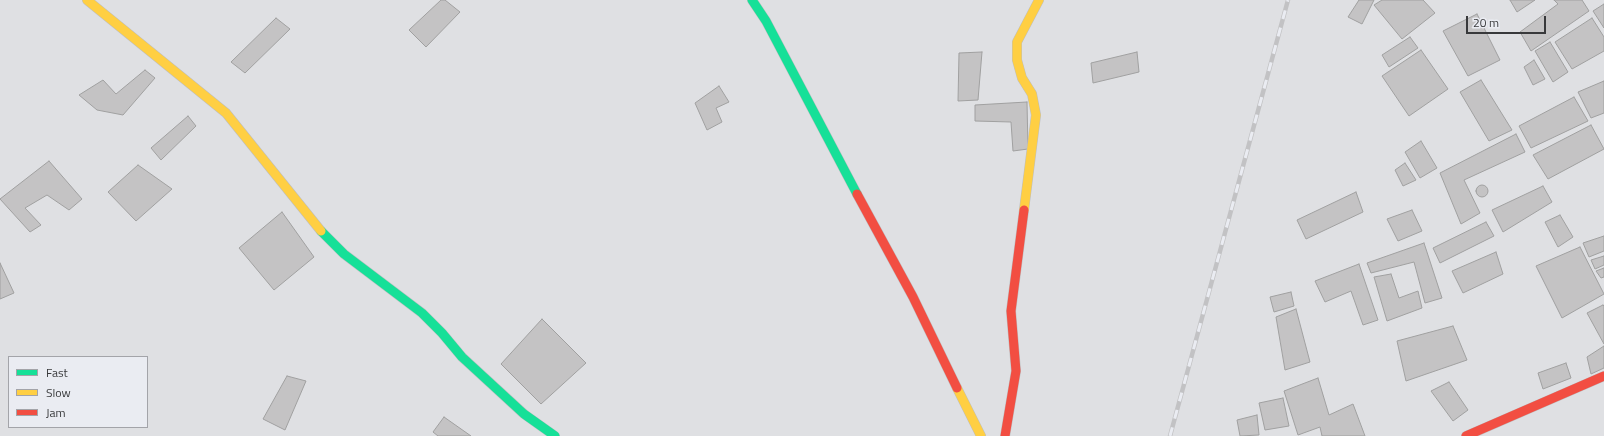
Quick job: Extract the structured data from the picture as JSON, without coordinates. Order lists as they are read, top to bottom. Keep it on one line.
{"legend":["Fast","Slow","Jam"],"scale_bar":"20 m"}
